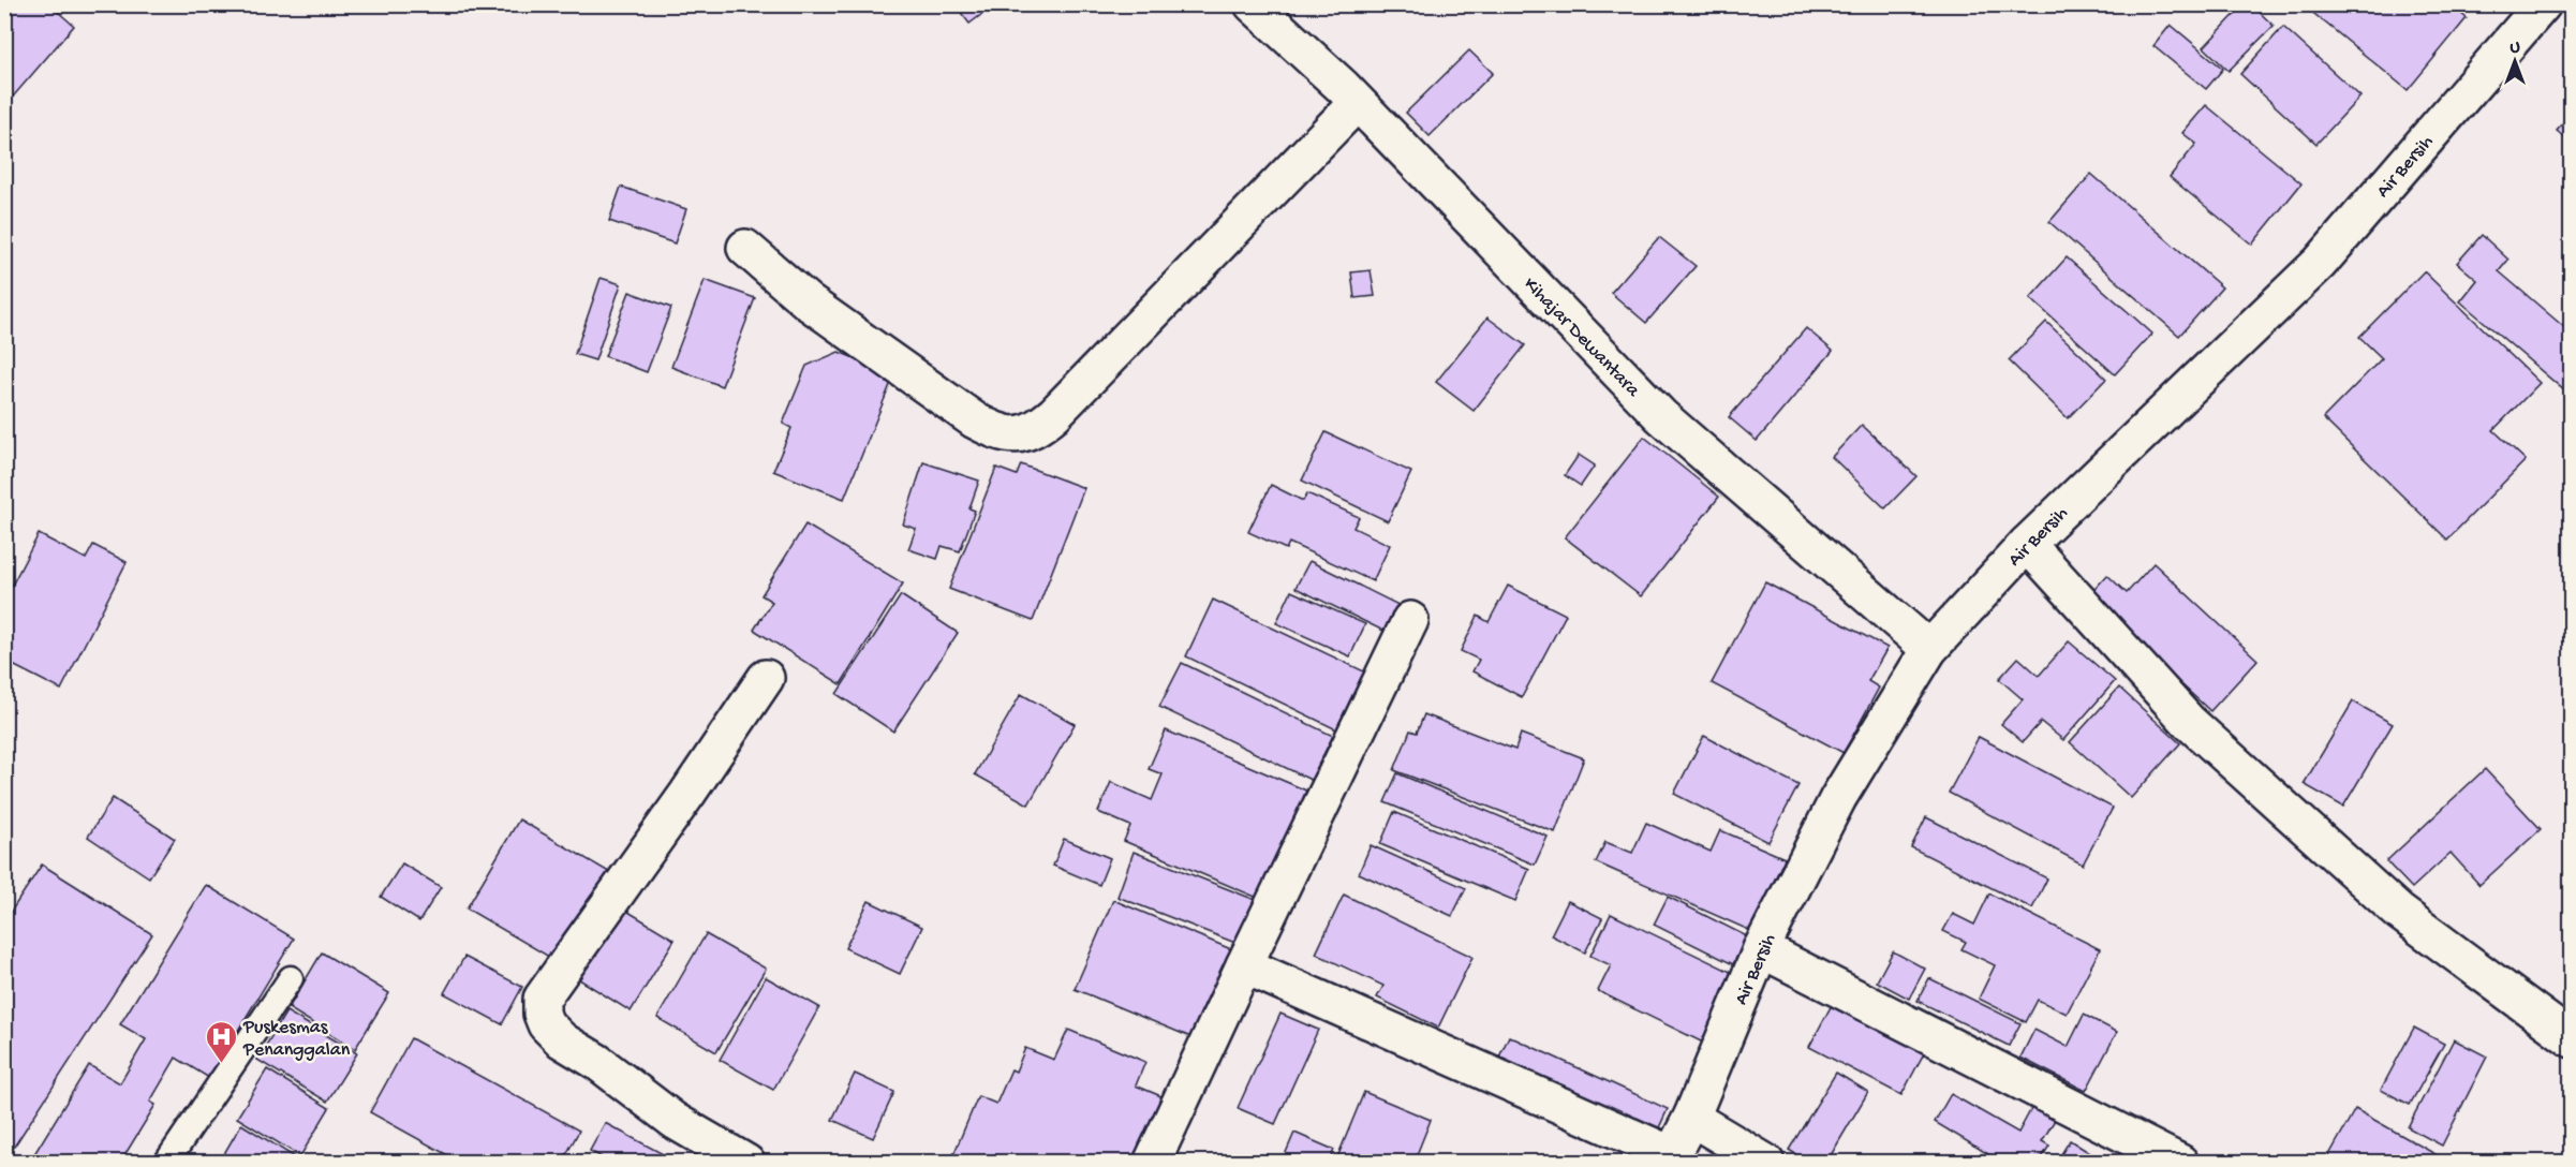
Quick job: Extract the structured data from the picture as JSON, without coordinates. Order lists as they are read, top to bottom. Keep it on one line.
{"streets":{"street":["Air Bersih","Kihajar Dewantara"]},"crossings":[["Air Bersih","Kihajar Dewantara"]],"places":{"hospital":["Puskesmas Penanggalan"]},"north":"top"}
